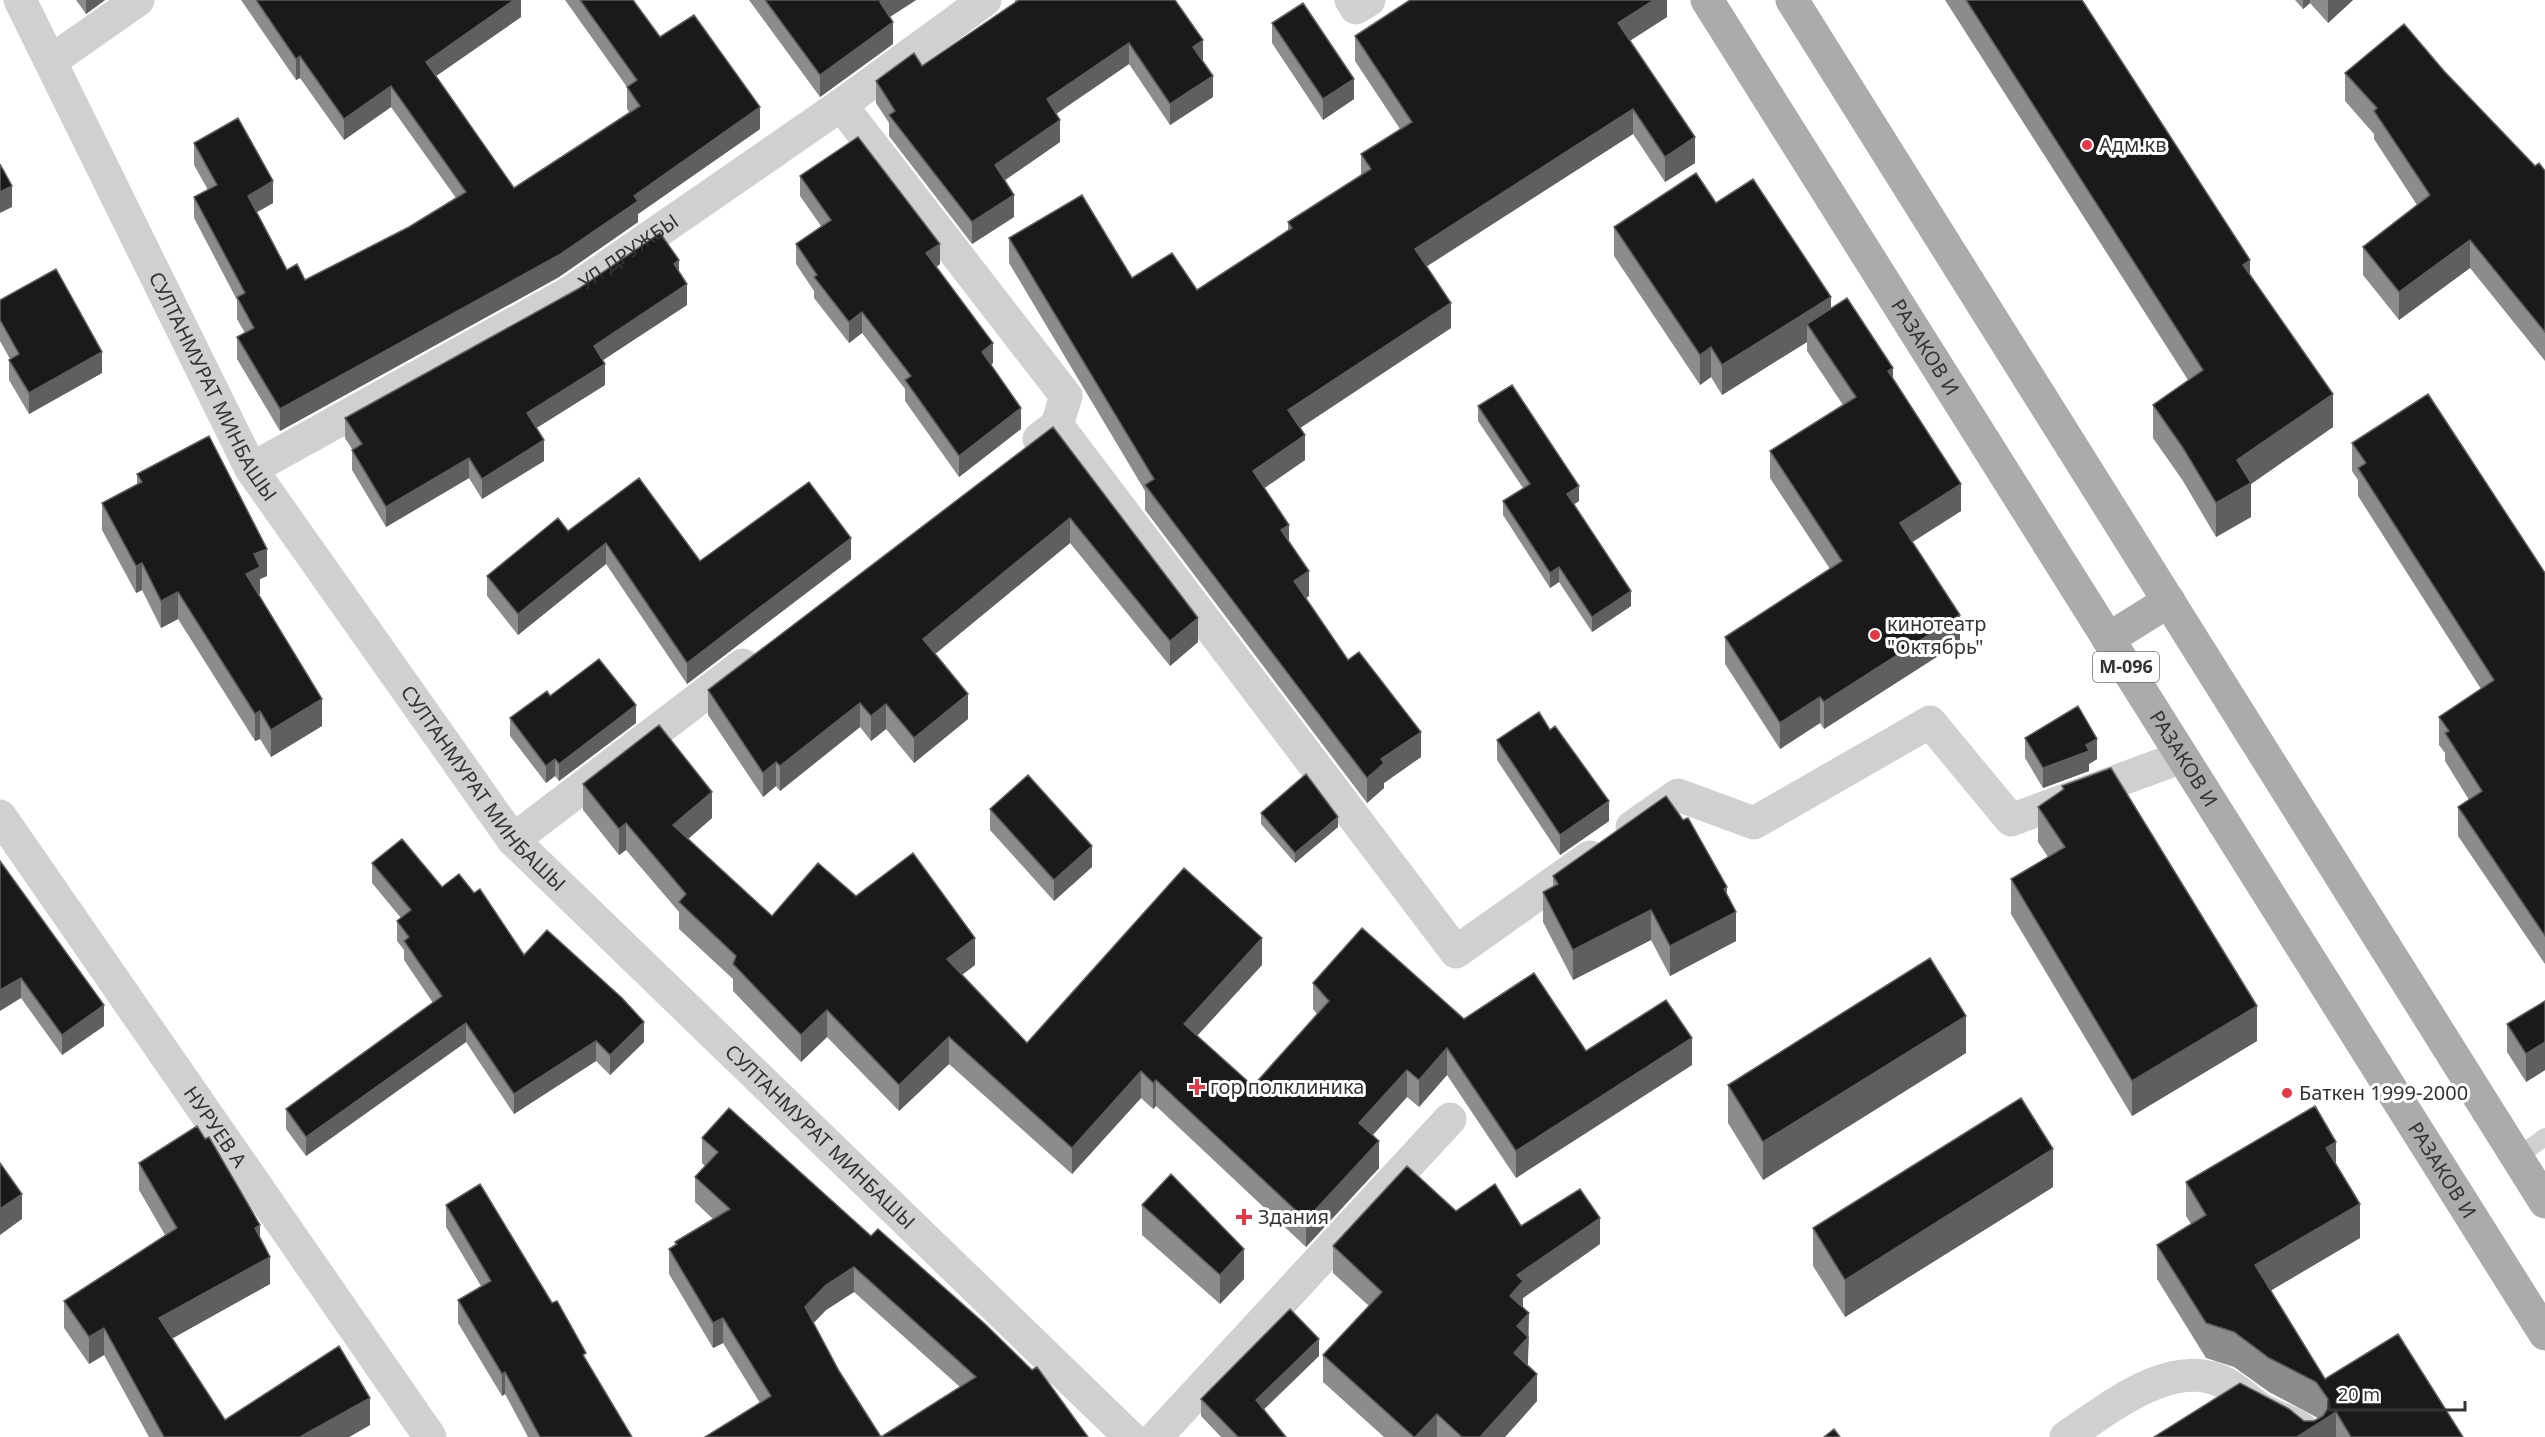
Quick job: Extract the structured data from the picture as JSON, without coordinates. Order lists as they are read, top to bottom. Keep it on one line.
{"streets":{"main road":["РАЗАКОВ И","М-096"],"street":["УЛ ДРУЖБЫ","СУЛТАНМУРАТ МИНБАШЫ","НУРУЕВ А"]},"crossings":[["УЛ ДРУЖБЫ","СУЛТАНМУРАТ МИНБАШЫ"]],"places":{"other":["Адм.кв","кинотеатр \"Октябрь\"","Баткен 1999-2000"],"health":["гор полклиника","Здания"]},"scale_bar":"20 m"}
